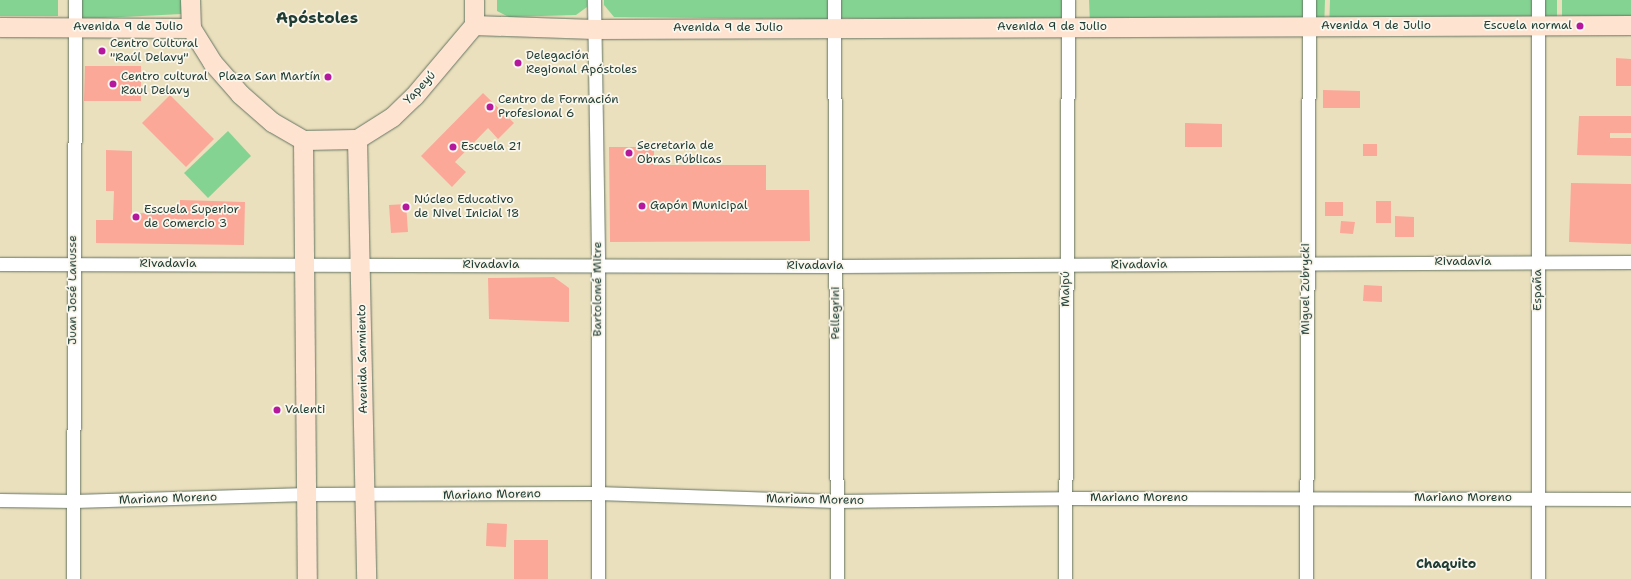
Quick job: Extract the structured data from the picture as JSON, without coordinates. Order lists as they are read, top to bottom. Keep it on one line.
{"streets":{"main road":["Avenida 9 de Julio","Yapeyú","Avenida Sarmiento"],"street":["Rivadavia","Bartolomé Mitre","Maipú","Miguel Zubrycki","Juan José Lanusse","España","Pellegrini","Mariano Moreno"]},"crossings":[["Avenida 9 de Julio","Yapeyú"],["Avenida 9 de Julio","Bartolomé Mitre"],["Avenida 9 de Julio","Maipú"],["Avenida 9 de Julio","Miguel Zubrycki"],["Avenida 9 de Julio","Juan José Lanusse"],["Avenida 9 de Julio","España"],["Avenida 9 de Julio","Pellegrini"],["Yapeyú","Avenida Sarmiento"],["Rivadavia","Bartolomé Mitre"],["Rivadavia","Maipú"],["Rivadavia","Miguel Zubrycki"],["Rivadavia","Juan José Lanusse"],["Rivadavia","España"],["Rivadavia","Pellegrini"],["Rivadavia","Avenida Sarmiento"],["Bartolomé Mitre","Mariano Moreno"],["Maipú","Mariano Moreno"],["Miguel Zubrycki","Mariano Moreno"],["Juan José Lanusse","Mariano Moreno"],["España","Mariano Moreno"],["Pellegrini","Mariano Moreno"],["Avenida Sarmiento","Mariano Moreno"]],"districts":["Apóstoles","Chaquito"],"places":["Escuela normal","Centro Cultural \"Raúl Delavy\"","Delegación Regional Apóstoles","Plaza San Martín","Centro cultural Raul Delavy","Centro de Formación Profesional 6","Escuela 21","Secretaria de Obras Públicas","Gapón Municipal","Núcleo Educativo de Nivel Inicial 18","Escuela Superior de Comercio 3","Valenti"]}
